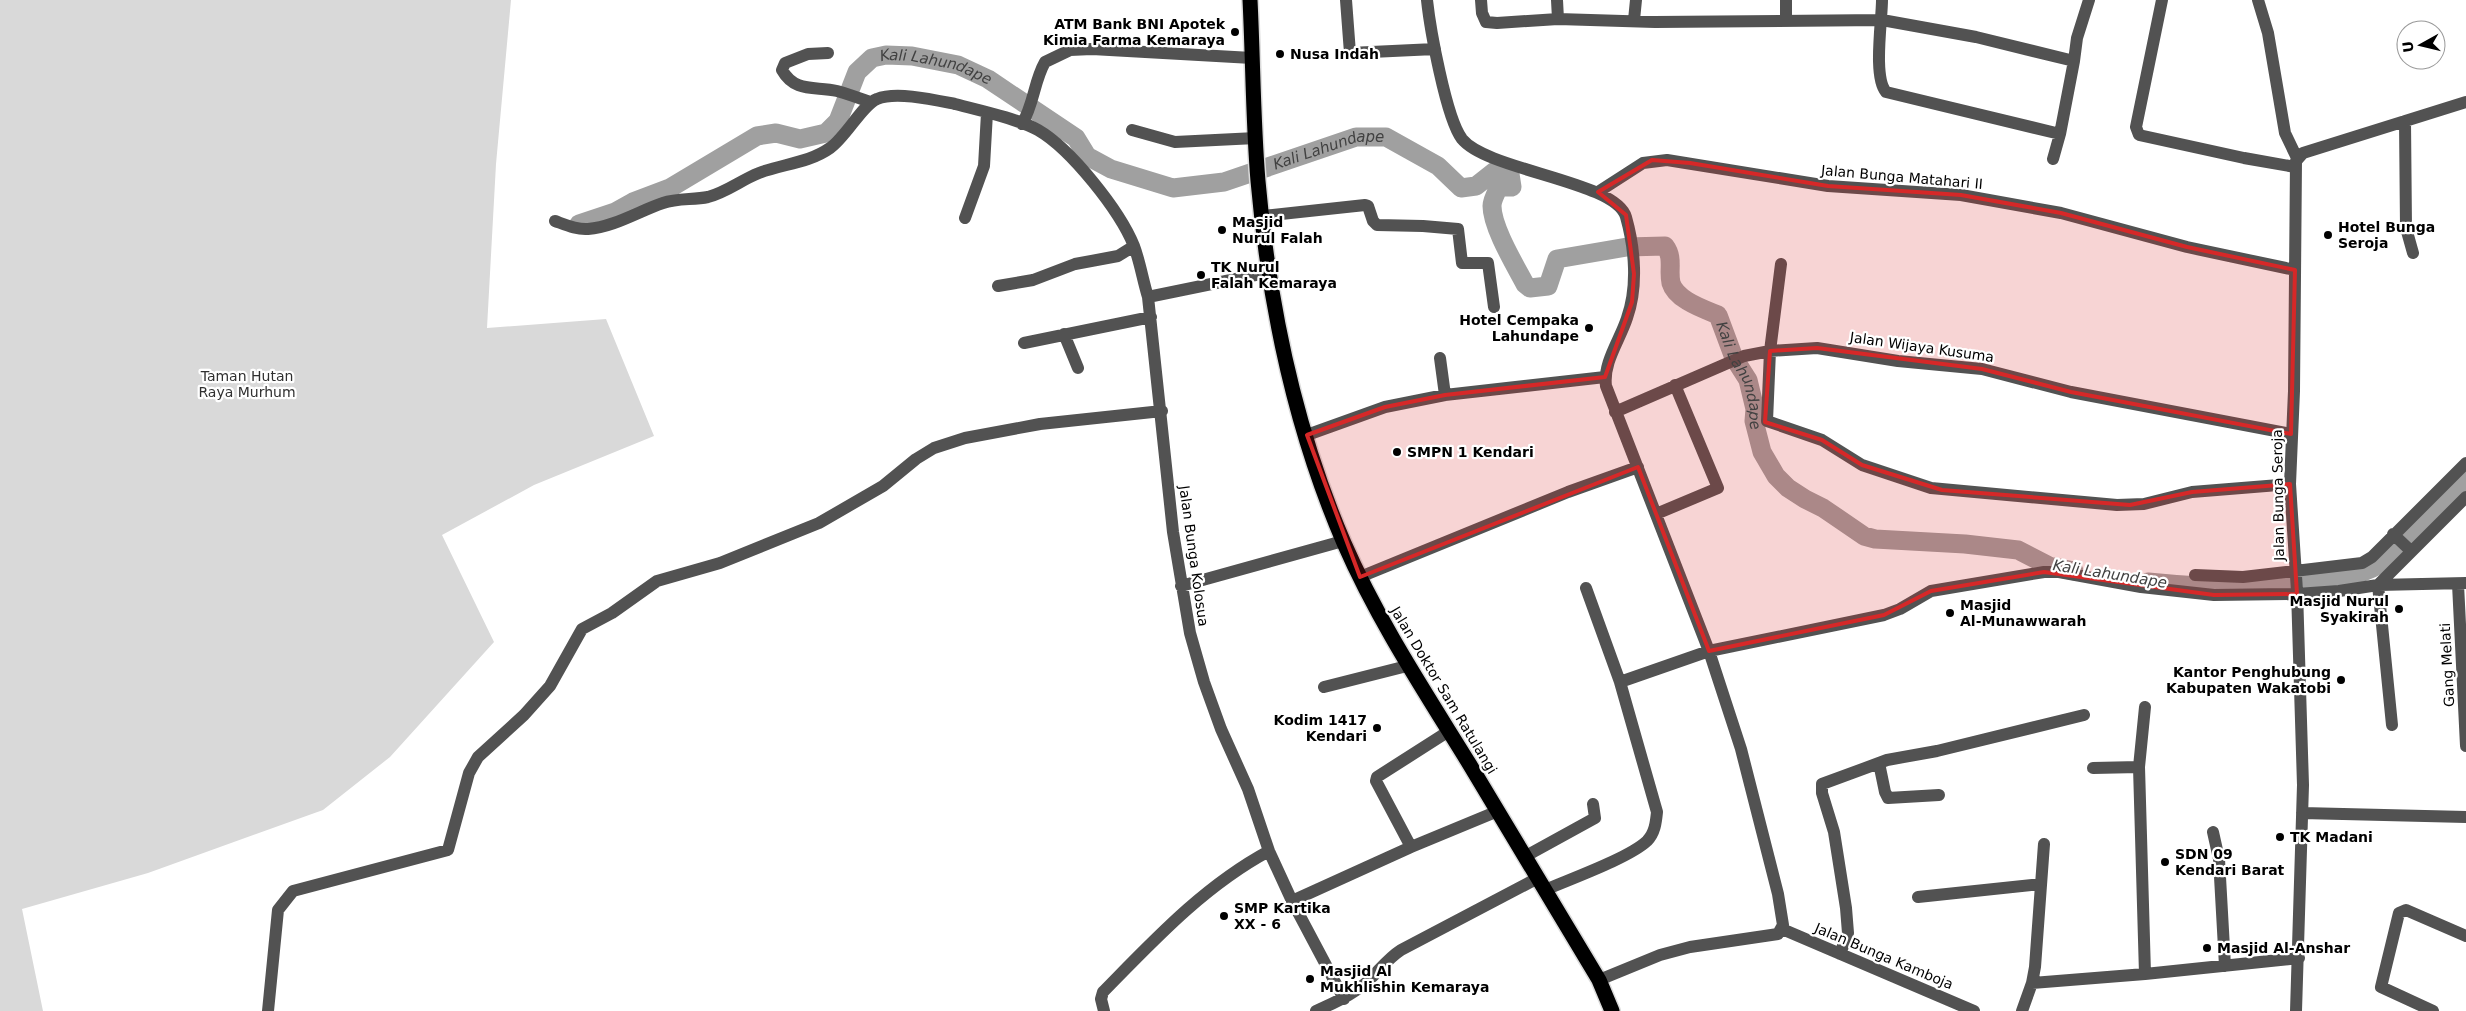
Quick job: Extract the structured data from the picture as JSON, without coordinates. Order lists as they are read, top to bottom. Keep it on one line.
{"streets":{"highway":["Jalan Doktor Sam Ratulangi"],"street":["Jalan Bunga Matahari II","Jalan Wijaya Kusuma","Jalan Bunga Seroja","Jalan Bunga Kolosua","Gang Melati","Jalan Bunga Kamboja"]},"crossings":[["Jalan Bunga Matahari II","Jalan Bunga Seroja"],["Jalan Wijaya Kusuma","Jalan Bunga Seroja"]],"water":["Kali Lahundape"],"parks":["Taman Hutan Raya Murhum"],"places":["ATM Bank BNI Apotek Kimia Farma Kemaraya","Nusa Indah","Masjid Nurul Falah","Hotel Bunga Seroja","TK Nurul Falah Kemaraya","Hotel Cempaka Lahundape","SMPN 1 Kendari","Masjid Nurul Syakirah","Masjid Al-Munawwarah","Kantor Penghubung Kabupaten Wakatobi","Kodim 1417 Kendari","TK Madani","SDN 09 Kendari Barat","SMP Kartika XX - 6","Masjid Al-Anshar","Masjid Al Mukhlishin Kemaraya"],"north":"left"}
